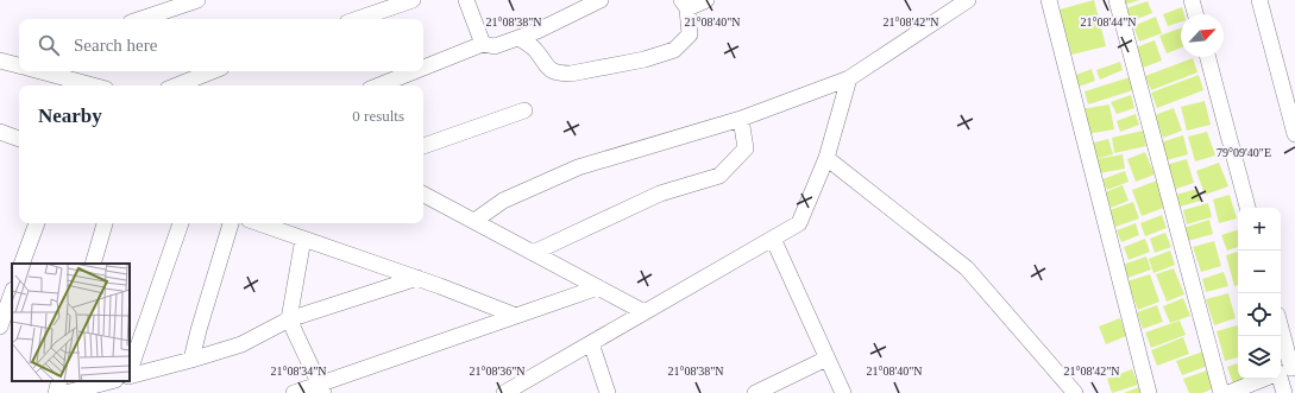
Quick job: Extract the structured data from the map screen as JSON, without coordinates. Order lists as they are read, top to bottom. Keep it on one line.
{"north":"top right","page":{"search":"Search here","heading":["Nearby","0 results"],"map_buttons":["+","−"]},"coordinates":["21°08'38\"N","21°08'40\"N","21°08'42\"N","21°08'44\"N","79°09'40\"E","21°08'34\"N","21°08'36\"N"]}
